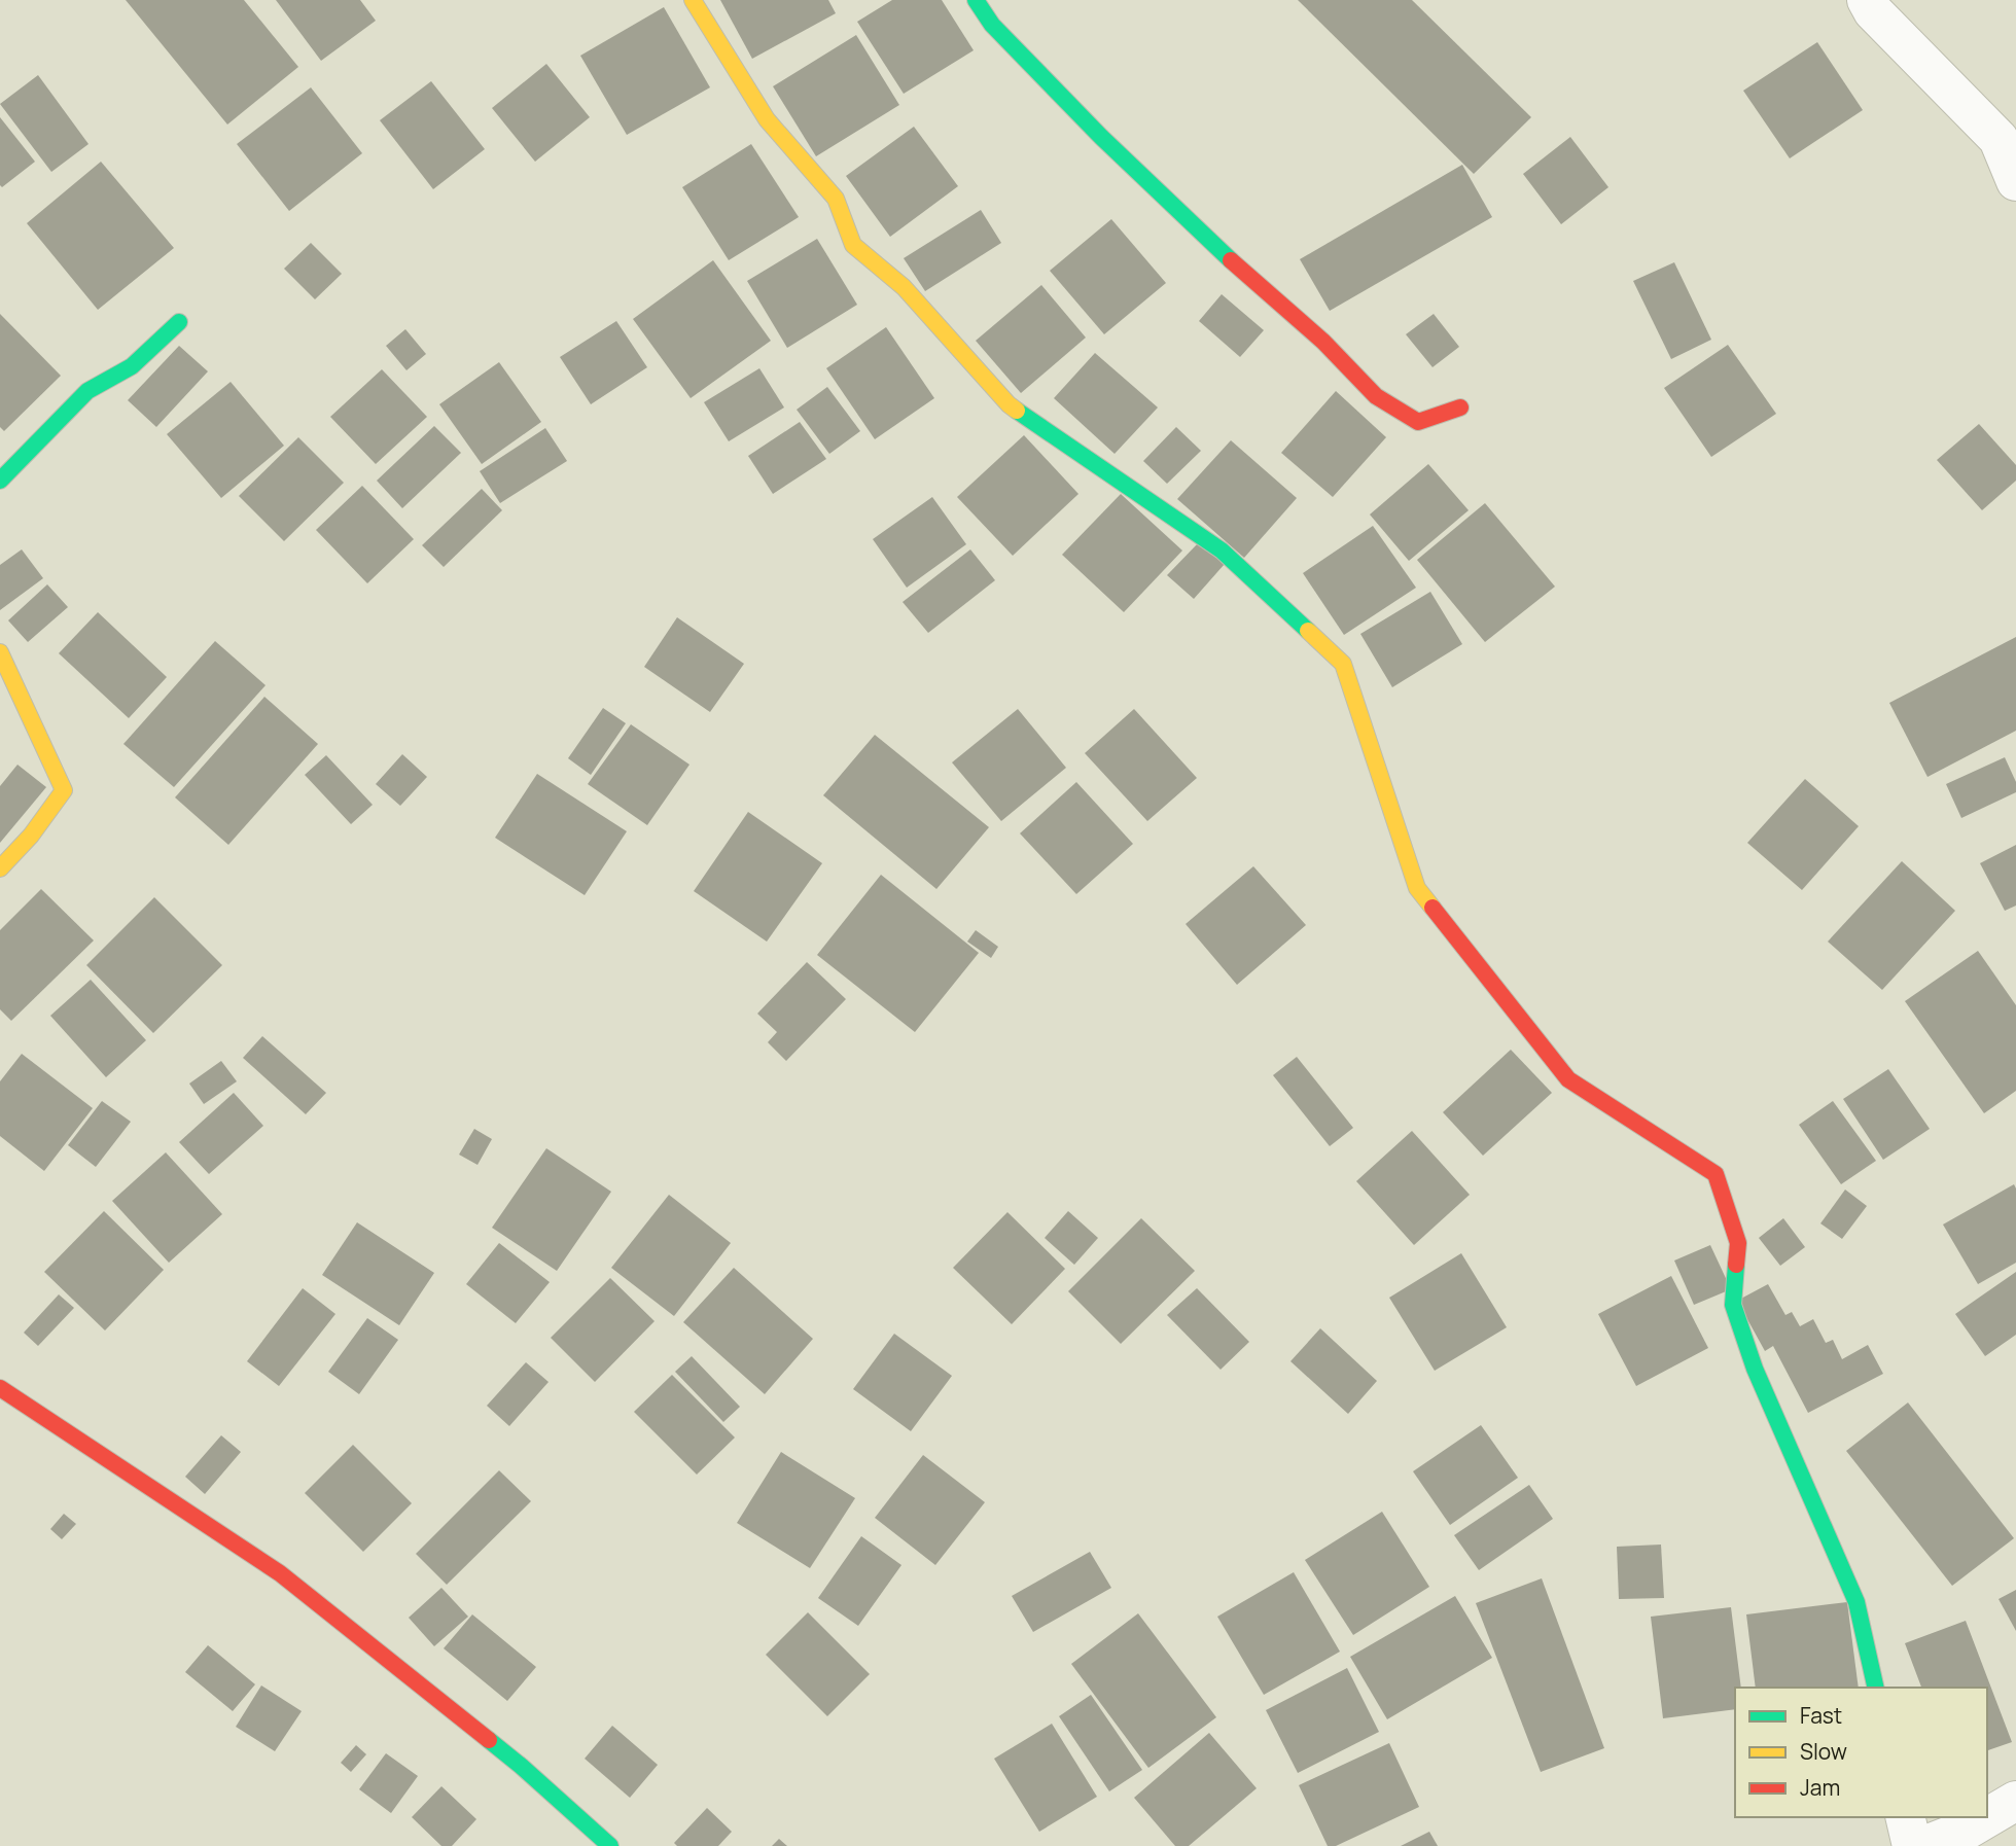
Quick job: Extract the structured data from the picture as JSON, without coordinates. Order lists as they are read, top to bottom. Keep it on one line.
{"legend":["Fast","Slow","Jam"]}
